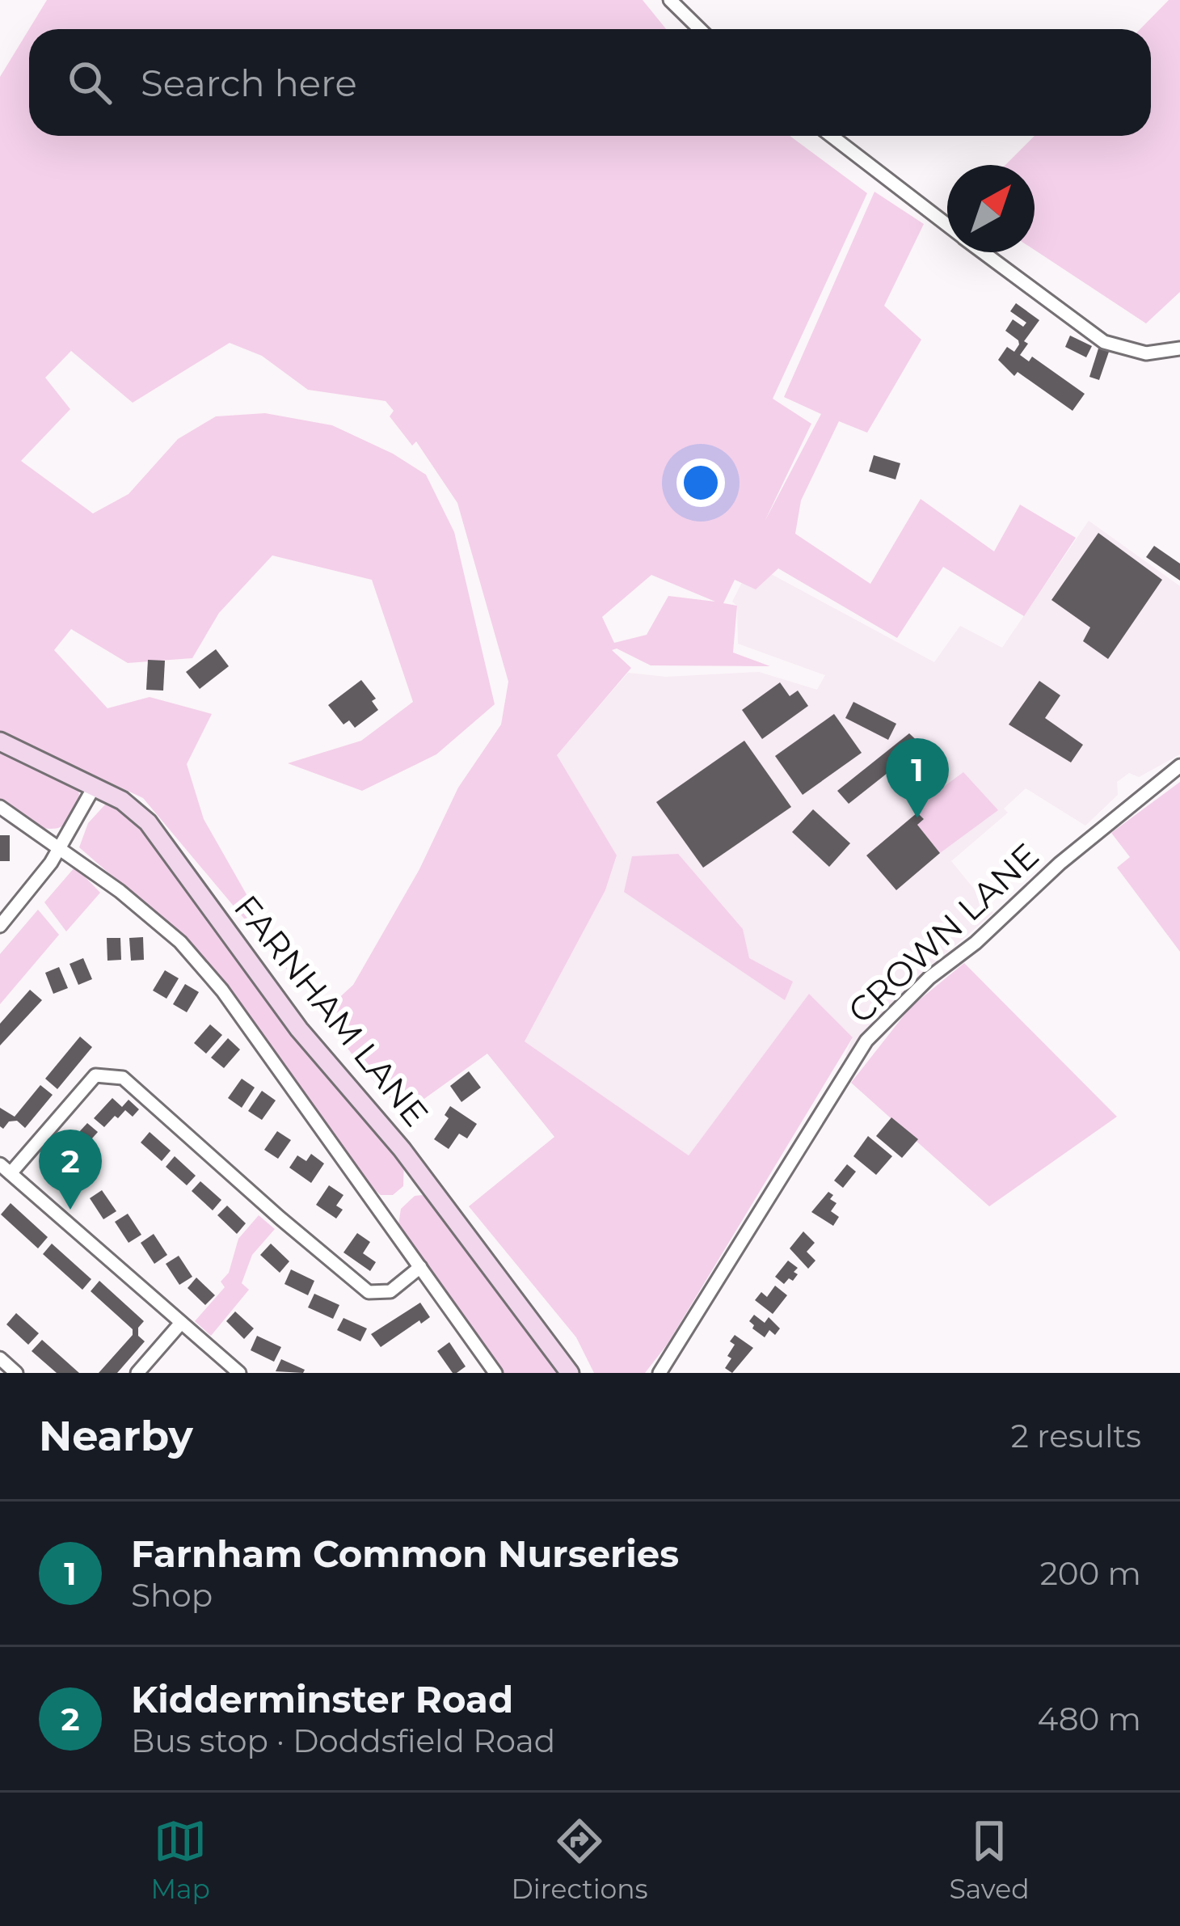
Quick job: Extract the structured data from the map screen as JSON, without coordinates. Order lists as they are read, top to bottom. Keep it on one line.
{"streets":{"street":["CROWN LANE","FARNHAM LANE"]},"north":"top right","page":{"search":"Search here","pins":["1","2"],"heading":["Nearby","2 results"],"list":[{"mark":"1","name":"Farnham Common Nurseries","note":"Shop","value":"200 m"},{"mark":"2","name":"Kidderminster Road","note":"Bus stop · Doddsfield Road","value":"480 m"}],"nav":["Map","Directions","Saved"]}}
